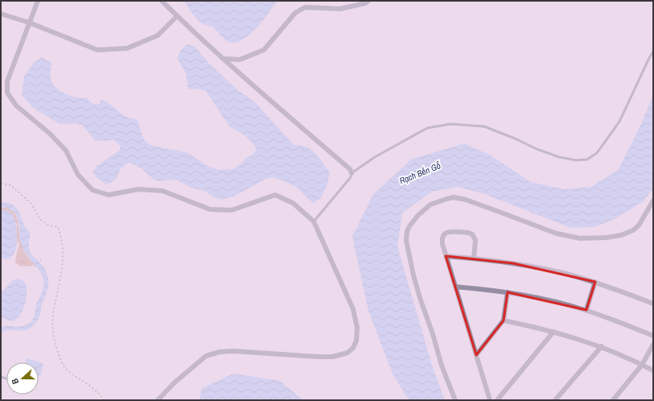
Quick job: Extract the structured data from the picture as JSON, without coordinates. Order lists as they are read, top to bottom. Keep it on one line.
{"water":["Rạch Bến Gỗ"],"north":"left"}
